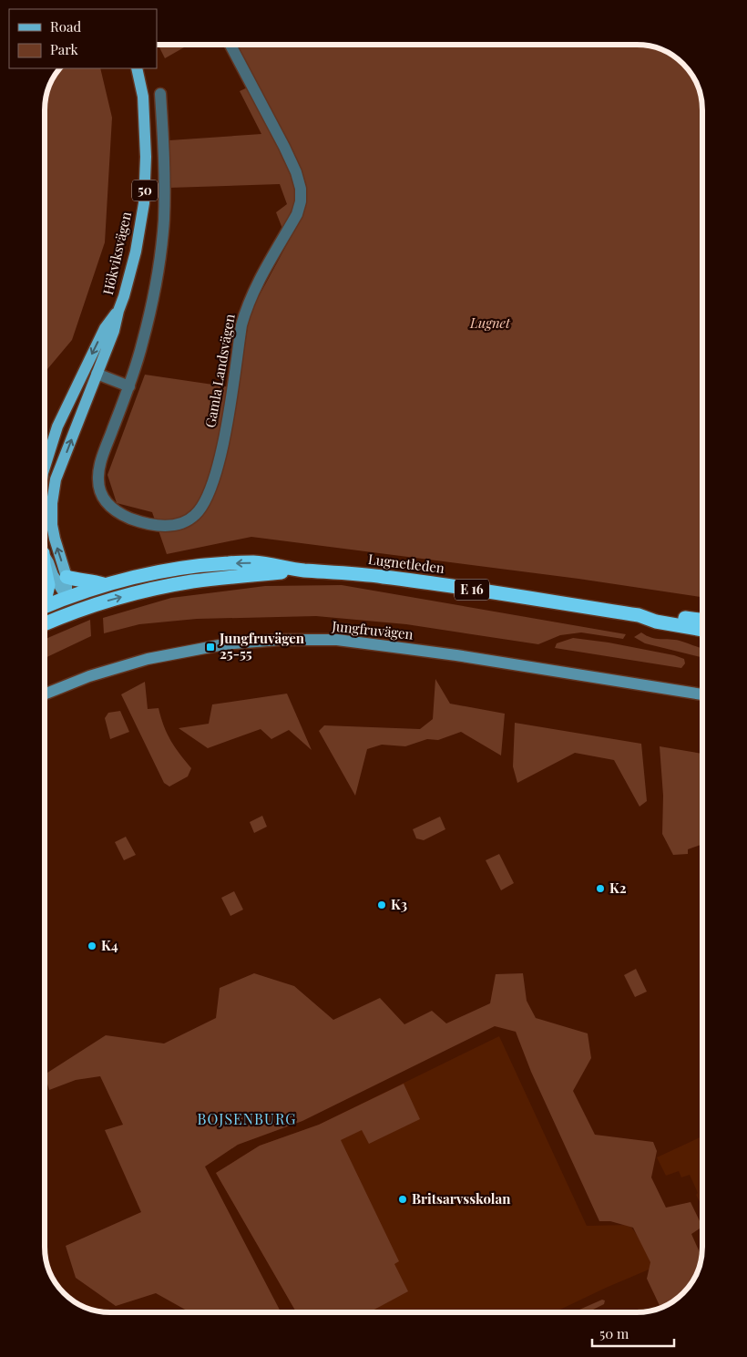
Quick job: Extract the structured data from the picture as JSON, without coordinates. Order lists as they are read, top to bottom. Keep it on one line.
{"streets":{"highway":["Lugnetleden","E 16"],"main road":["50","Hökviksvägen"],"street":["Gamla Landsvägen","Jungfruvägen"]},"crossings":[["Hökviksvägen","Lugnetleden"]],"districts":["BOJSENBURG"],"parks":["Lugnet"],"places":{"transit":["Jungfruvägen 25-55"],"other":["K2","K3","K4","Britsarvsskolan"]},"legend":["Road","Park"],"scale_bar":"50 m"}
